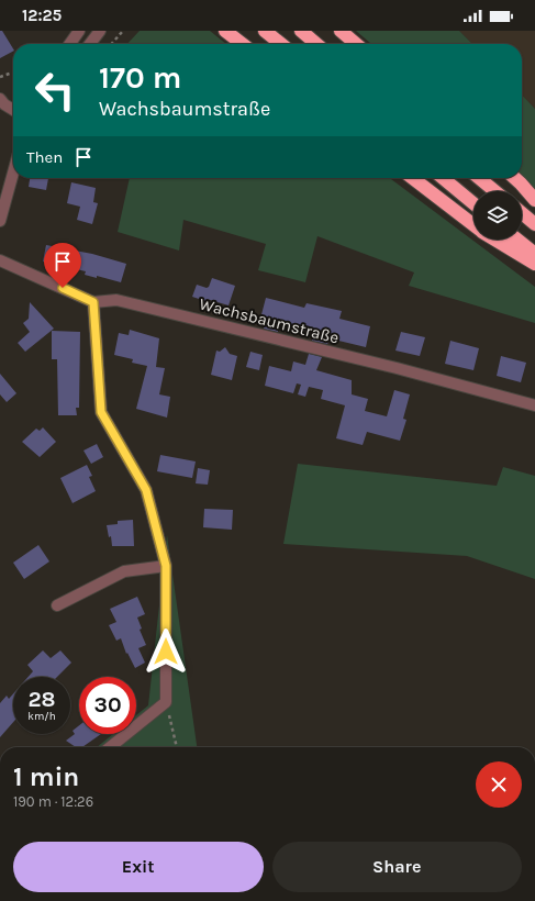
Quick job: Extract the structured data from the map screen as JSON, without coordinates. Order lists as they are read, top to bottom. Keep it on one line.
{"streets":{"street":["Wachsbaumstraße"]},"page":{"status":"12:25","turn":["170 m","Wachsbaumstraße"],"then":"Then","speed":"28 km/h","limit":"30","heading":["1 min","190 m · 12:26"],"buttons":["Exit","Share"]}}
